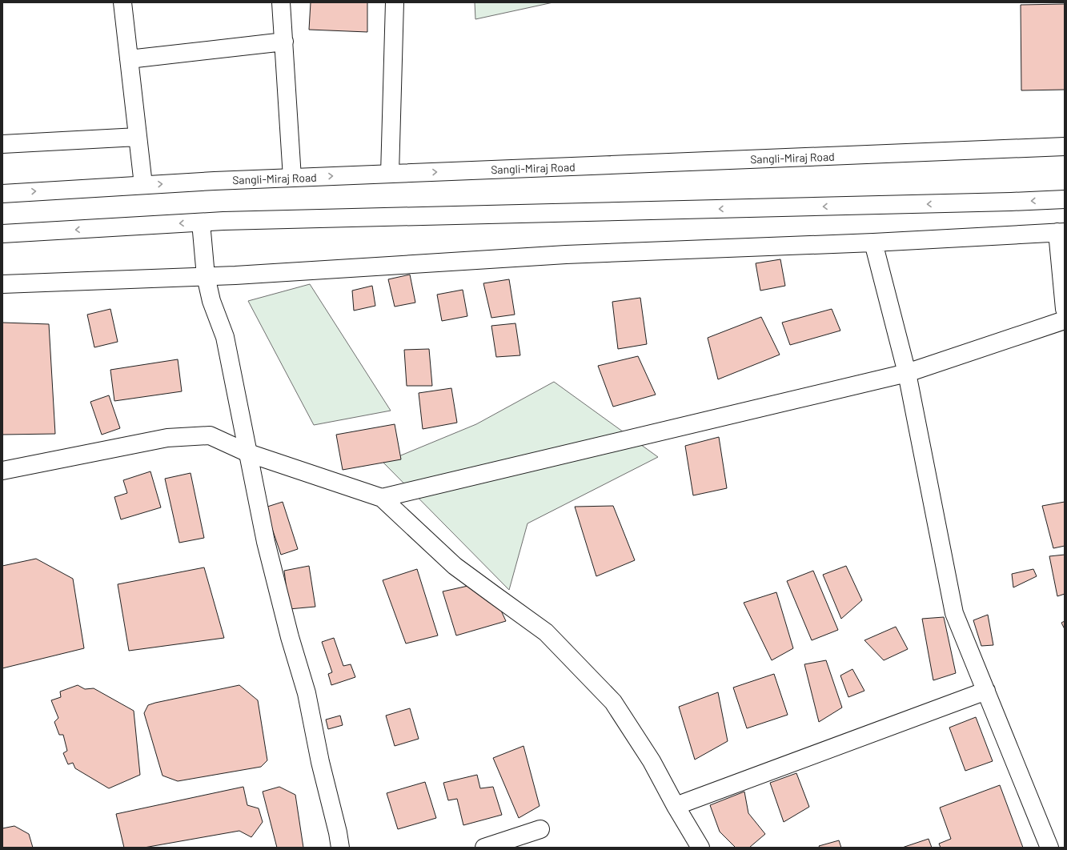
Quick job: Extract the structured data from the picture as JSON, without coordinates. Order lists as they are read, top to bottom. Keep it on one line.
{"streets":{"main road":["Sangli-Miraj Road"]}}
